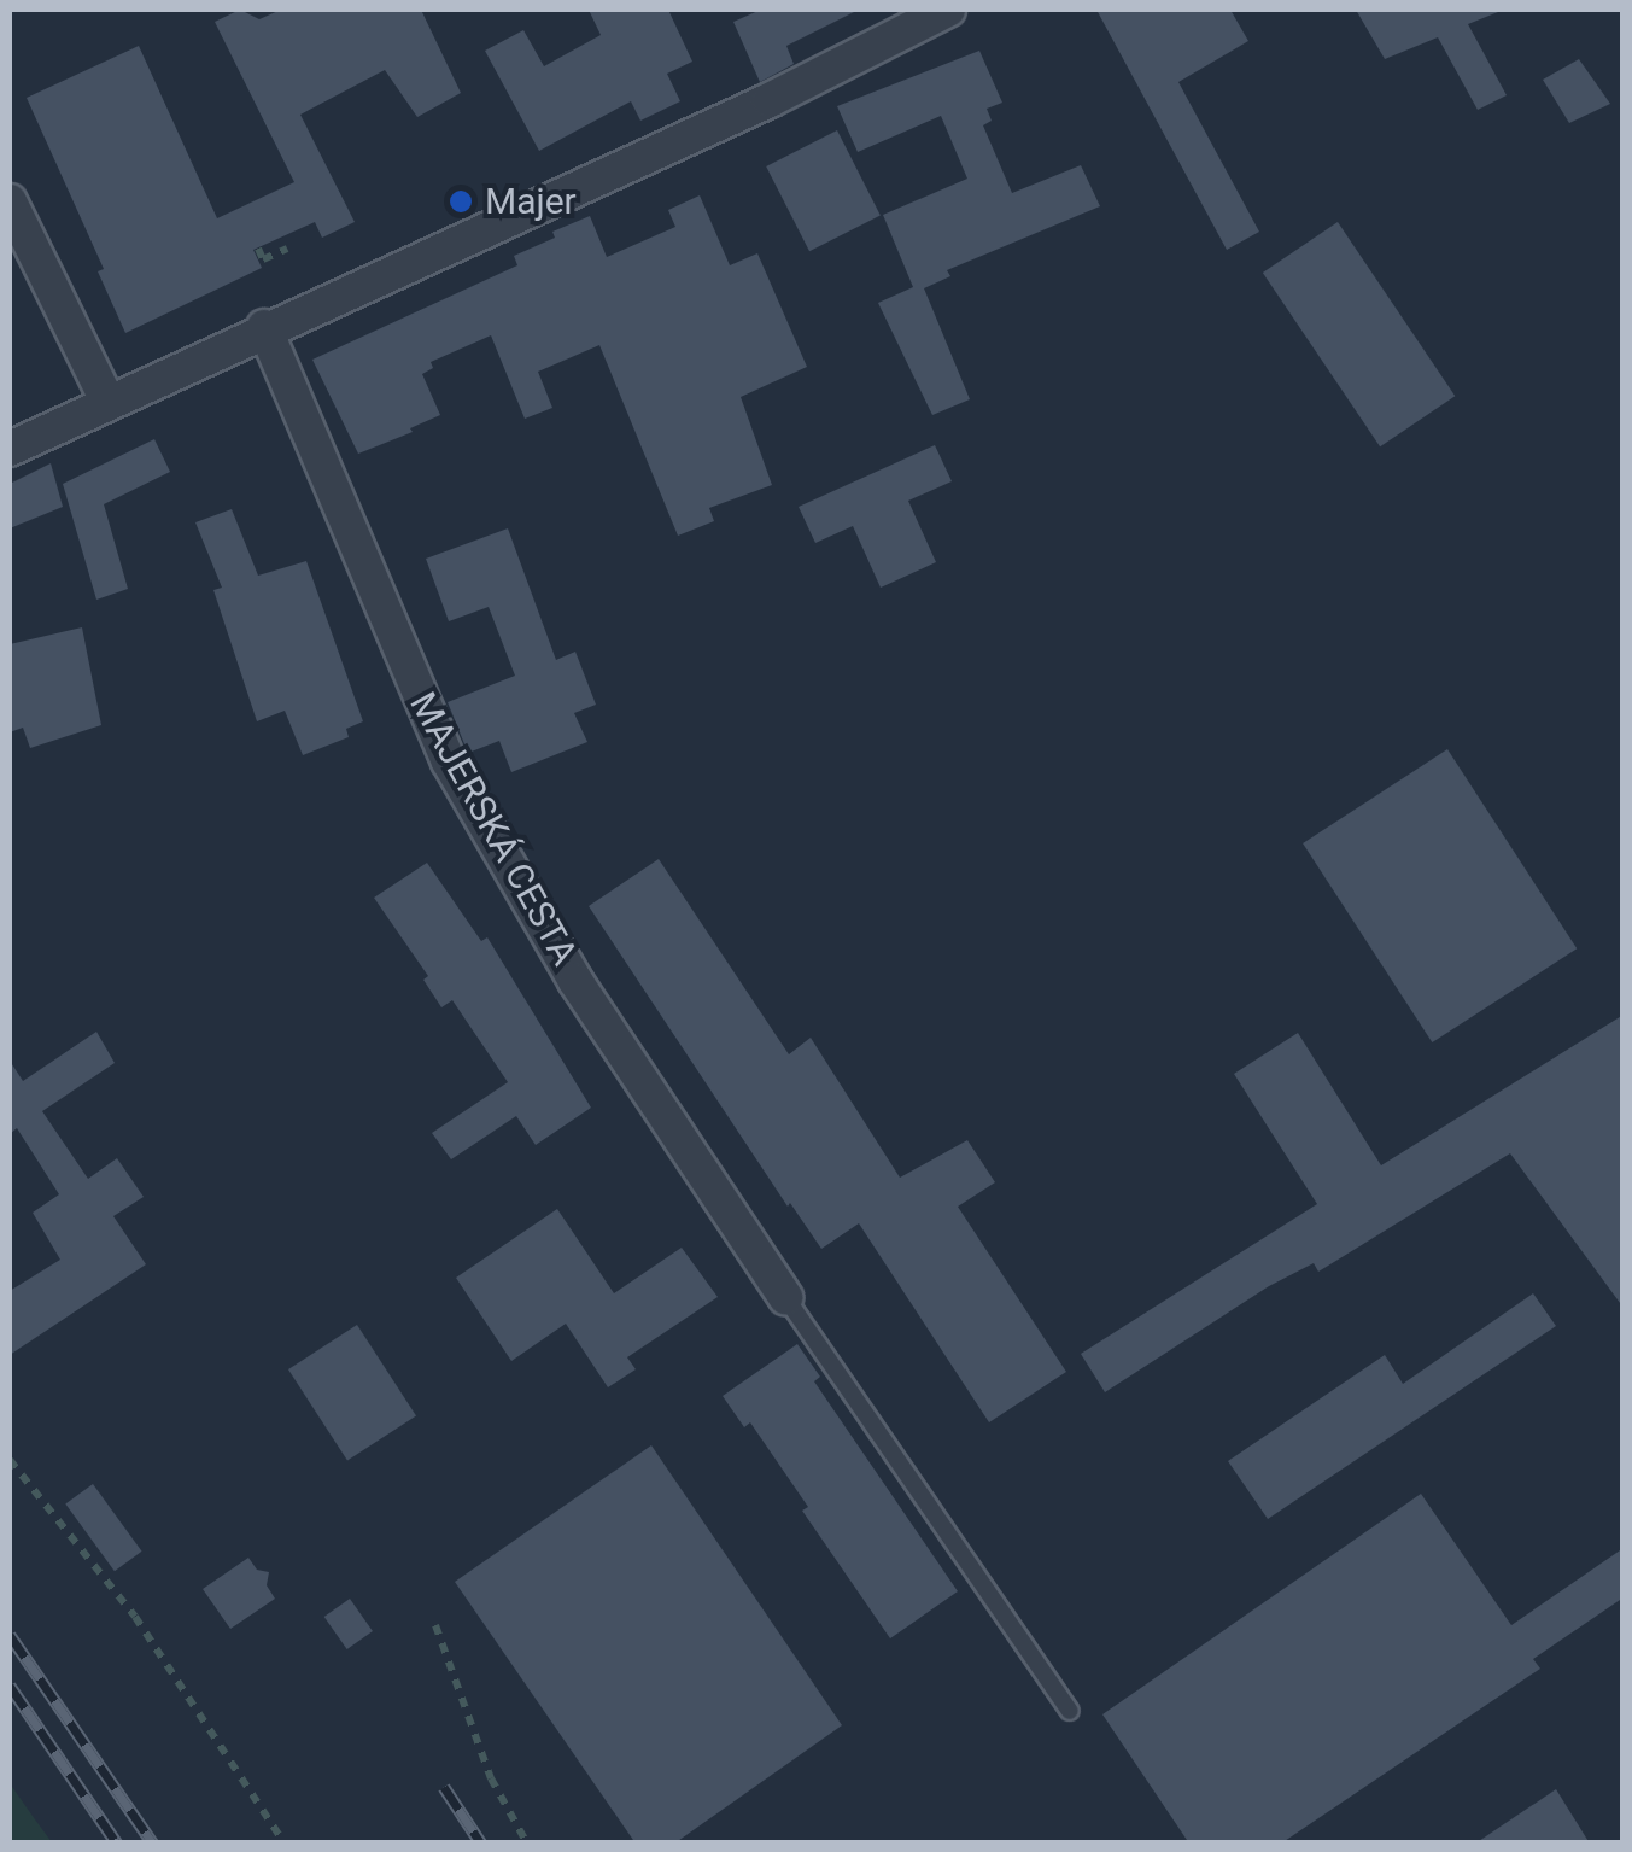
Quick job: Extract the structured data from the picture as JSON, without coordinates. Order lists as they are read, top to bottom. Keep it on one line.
{"streets":{"street":["MAJERSKÁ CESTA"]},"places":["Majer"]}
